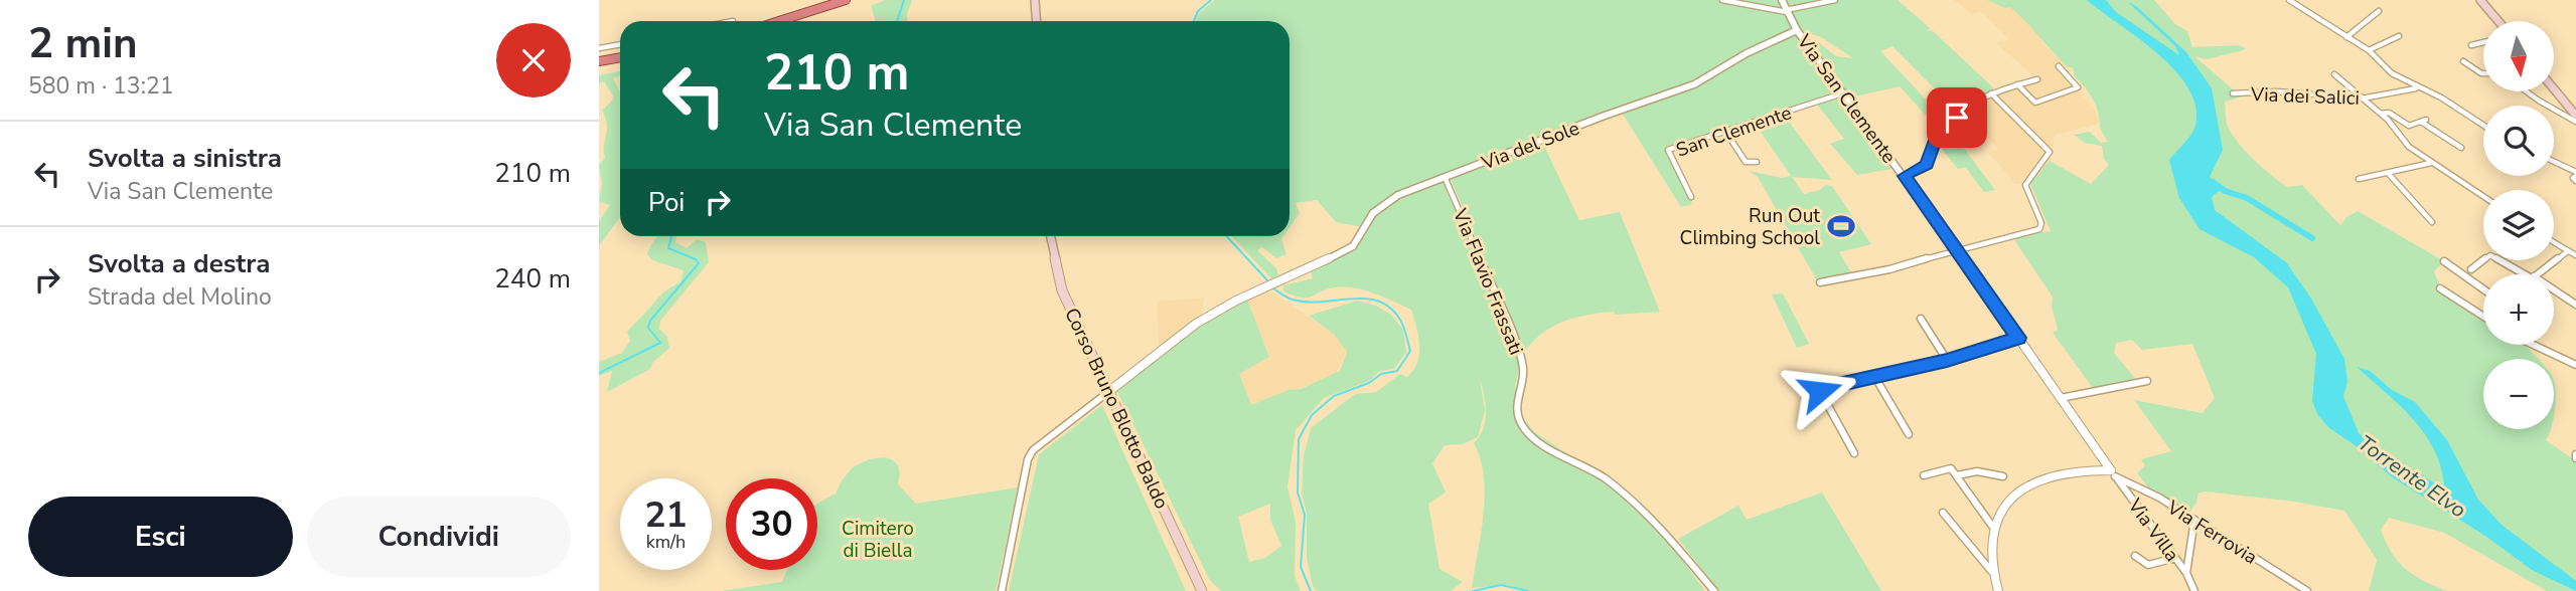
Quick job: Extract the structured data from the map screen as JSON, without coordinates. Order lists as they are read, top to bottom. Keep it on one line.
{"streets":{"main road":["Corso Bruno Blotto Baldo"],"street":["Via dei Salici","Via San Clemente","San Clemente","Via del Sole","Via Flavio Frassati","Via Villa","Via Ferrovia"]},"crossings":[["Via San Clemente","San Clemente"],["Via San Clemente","Via del Sole"],["Via San Clemente","Via Villa"],["Via San Clemente","Via Ferrovia"],["Via del Sole","Via Flavio Frassati"],["Via del Sole","Corso Bruno Blotto Baldo"],["Via Villa","Via Ferrovia"]],"water":["Torrente Elvo"],"parks":["Cimitero di Biella"],"places":{"sports":["Run Out Climbing School"]},"north":"bottom","page":{"heading":["2 min","580 m · 13:21"],"map_buttons":["+","−"],"turn":["210 m","Via San Clemente"],"list":[{"name":"Svolta a sinistra","note":"Via San Clemente","value":"210 m"},{"name":"Svolta a destra","note":"Strada del Molino","value":"240 m"}],"then":"Poi","speed":"21 km/h","limit":"30","buttons":["Esci","Condividi"]}}
